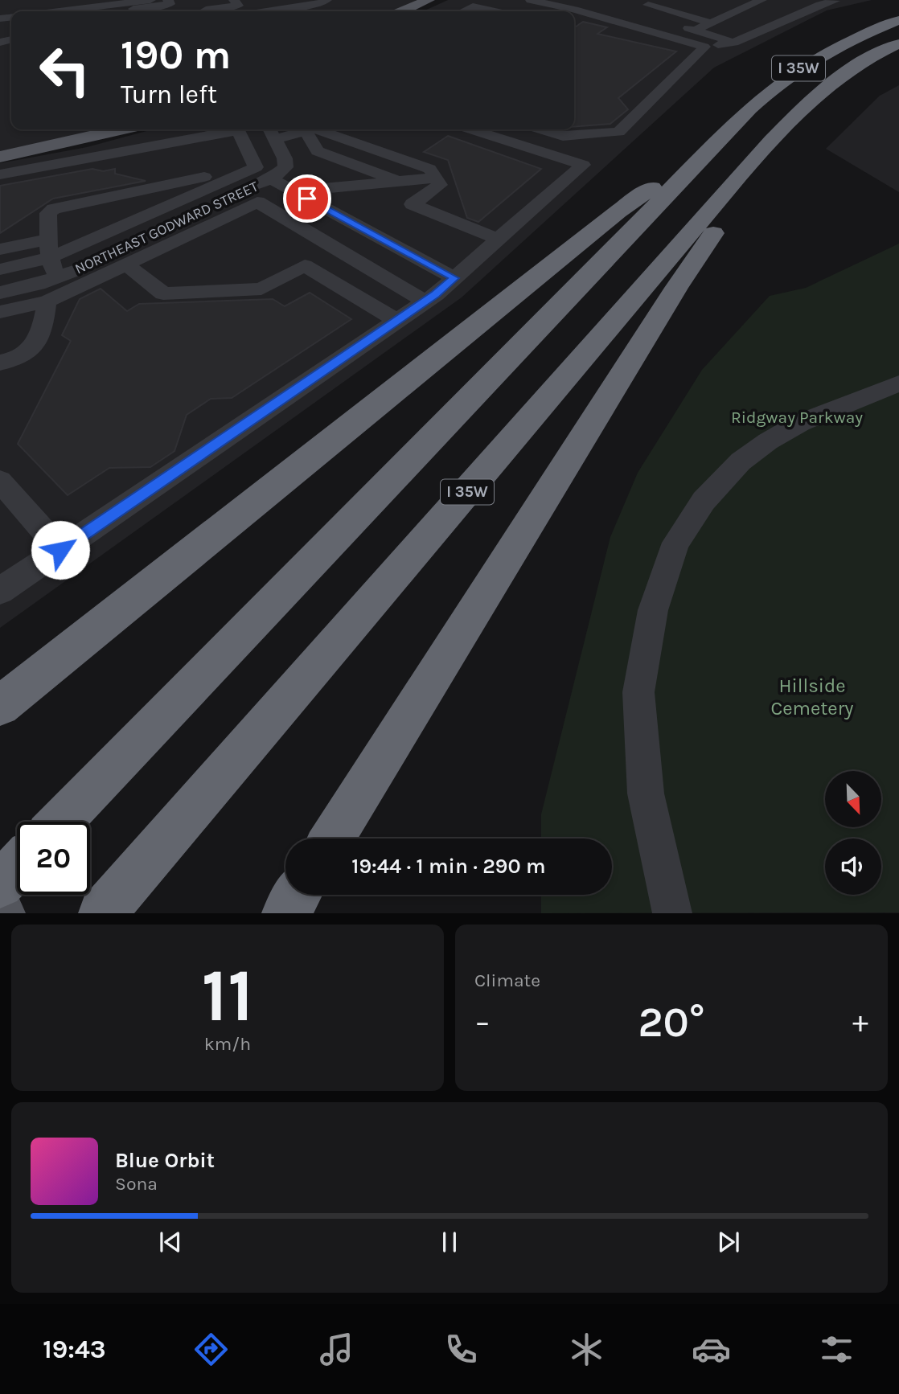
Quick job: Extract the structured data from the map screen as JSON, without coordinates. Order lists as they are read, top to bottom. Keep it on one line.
{"streets":{"highway":["I 35W"],"street":["NORTHEAST GODWARD STREET"]},"parks":["Ridgway Parkway","Hillside Cemetery"],"north":"bottom right","page":{"turn":["190 m","Turn left"],"limit":"20","trip":"19:44 · 1 min · 290 m","tile":[["11","km/h"],"Climate"],"heat":["−","20°","+"],"song":["Blue Orbit","Sona"],"tabs":"19:43"}}
